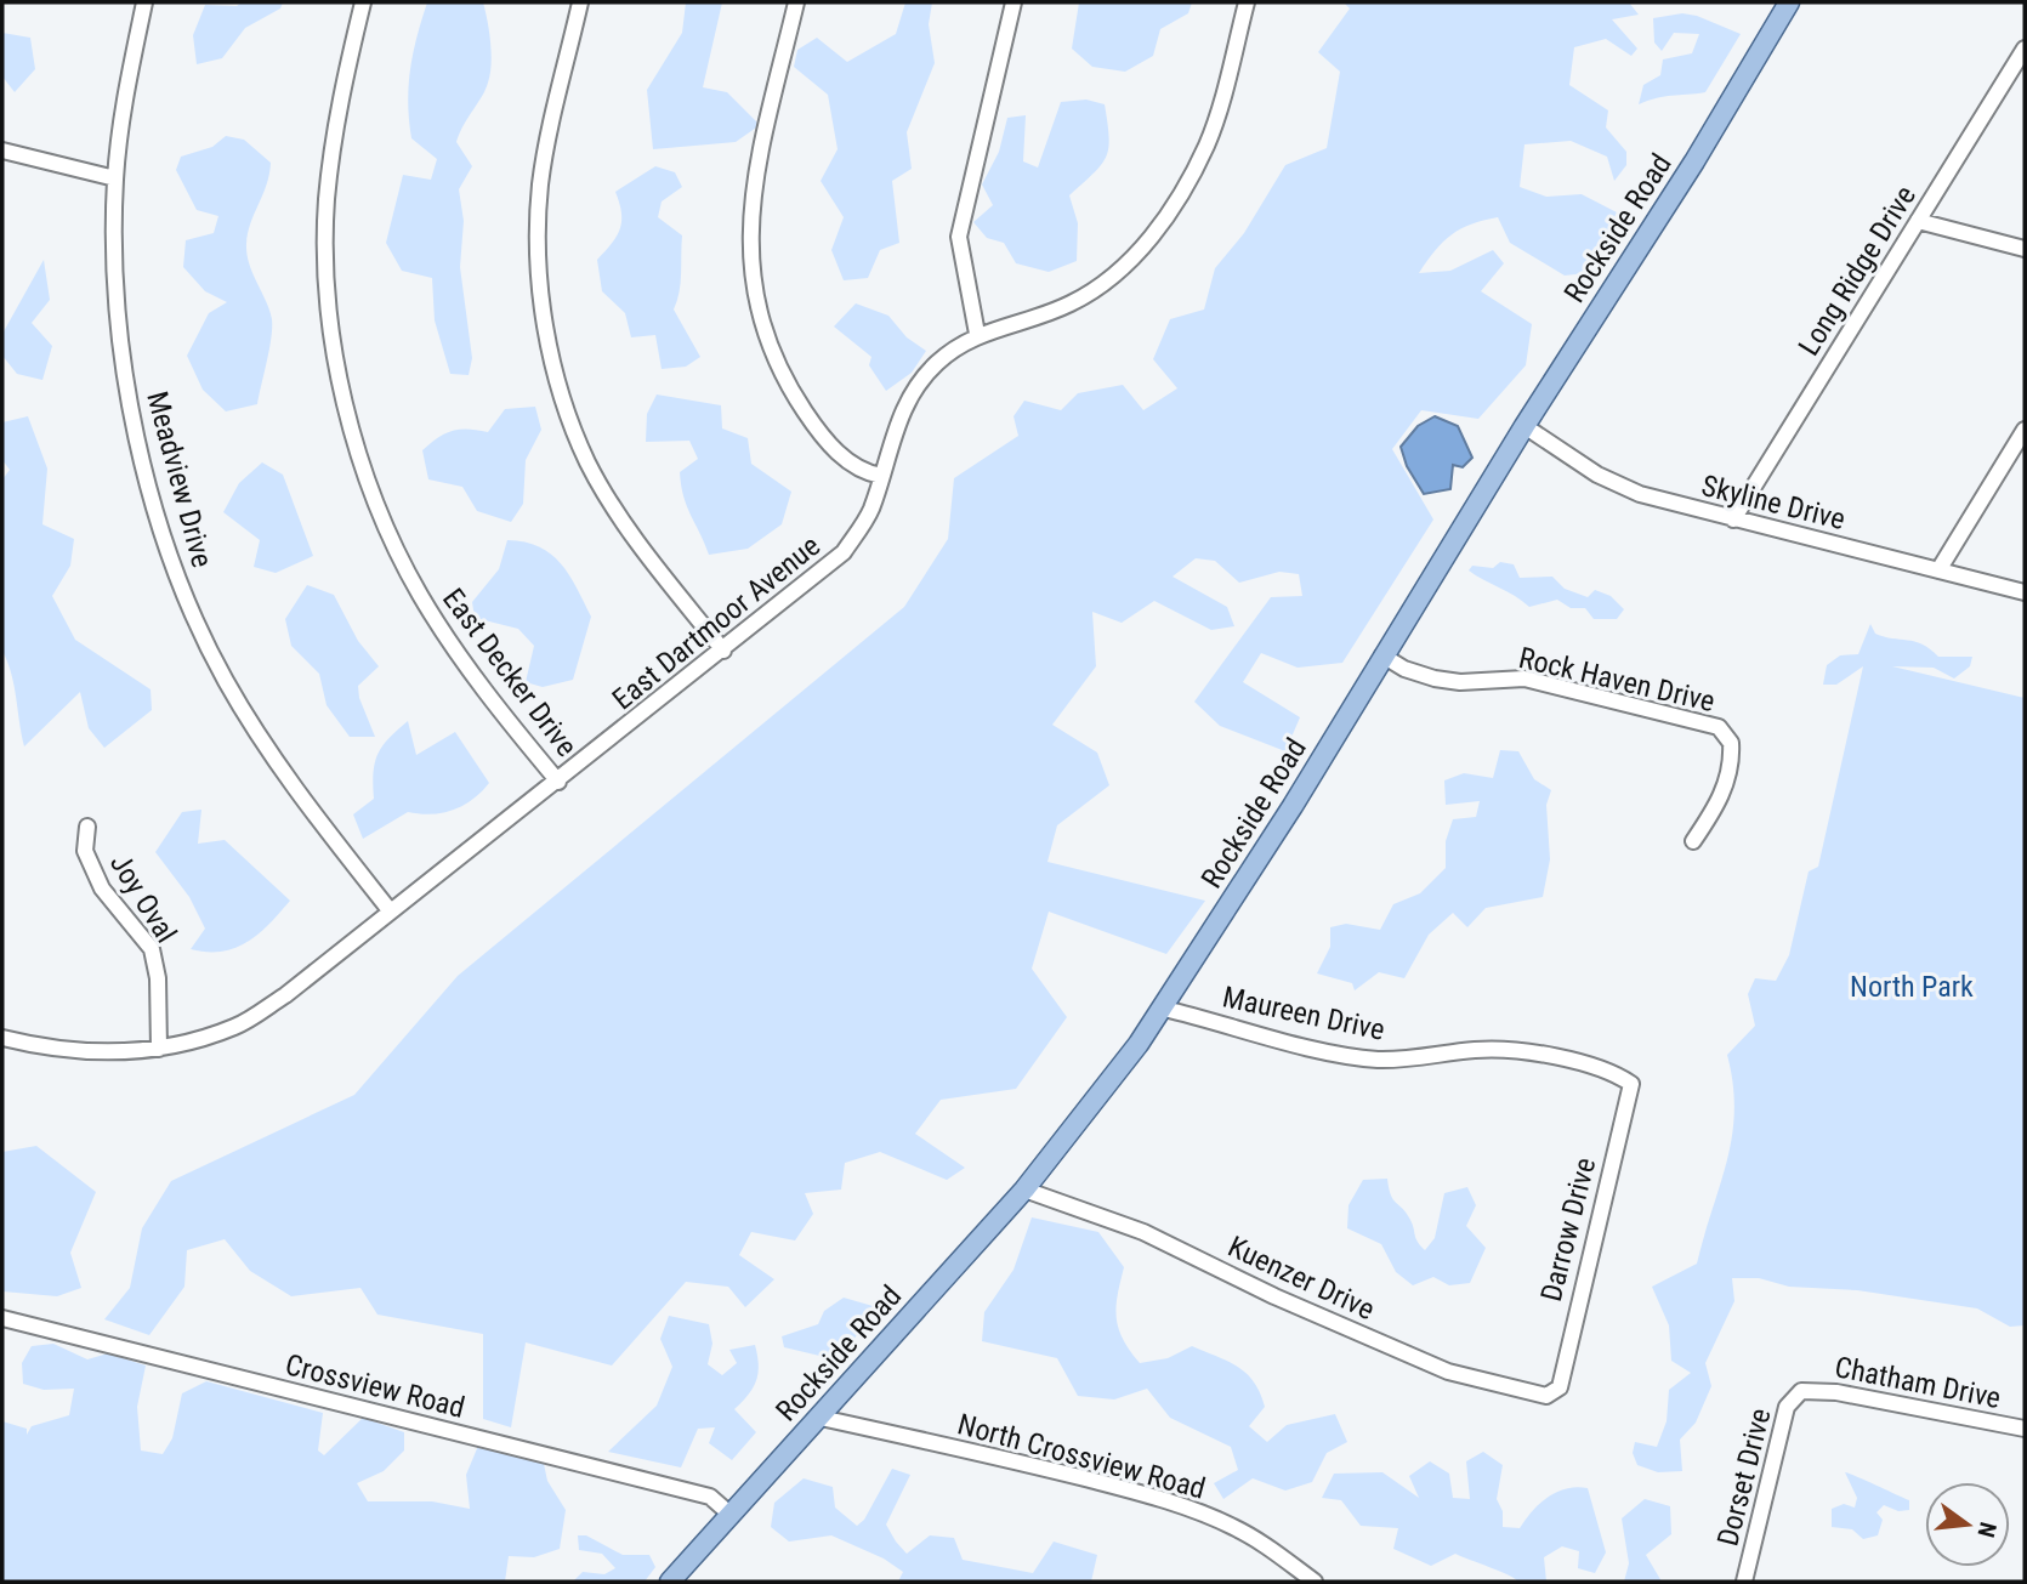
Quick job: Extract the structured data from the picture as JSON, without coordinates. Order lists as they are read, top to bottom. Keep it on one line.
{"streets":{"main road":["Rockside Road"],"street":["Long Ridge Drive","Meadview Drive","Skyline Drive","East Dartmoor Avenue","East Decker Drive","Rock Haven Drive","Joy Oval","Maureen Drive","Darrow Drive","Kuenzer Drive","Chatham Drive","Crossview Road","North Crossview Road","Dorset Drive"]},"crossings":[["Rockside Road","Skyline Drive"],["Rockside Road","Rock Haven Drive"],["Rockside Road","Maureen Drive"],["Rockside Road","Kuenzer Drive"],["Rockside Road","Crossview Road"],["Rockside Road","North Crossview Road"],["Long Ridge Drive","Skyline Drive"],["Meadview Drive","East Dartmoor Avenue"],["East Dartmoor Avenue","East Decker Drive"],["East Dartmoor Avenue","Joy Oval"],["Maureen Drive","Darrow Drive"],["Darrow Drive","Kuenzer Drive"],["Chatham Drive","Dorset Drive"]],"parks":["North Park"],"north":"right"}
